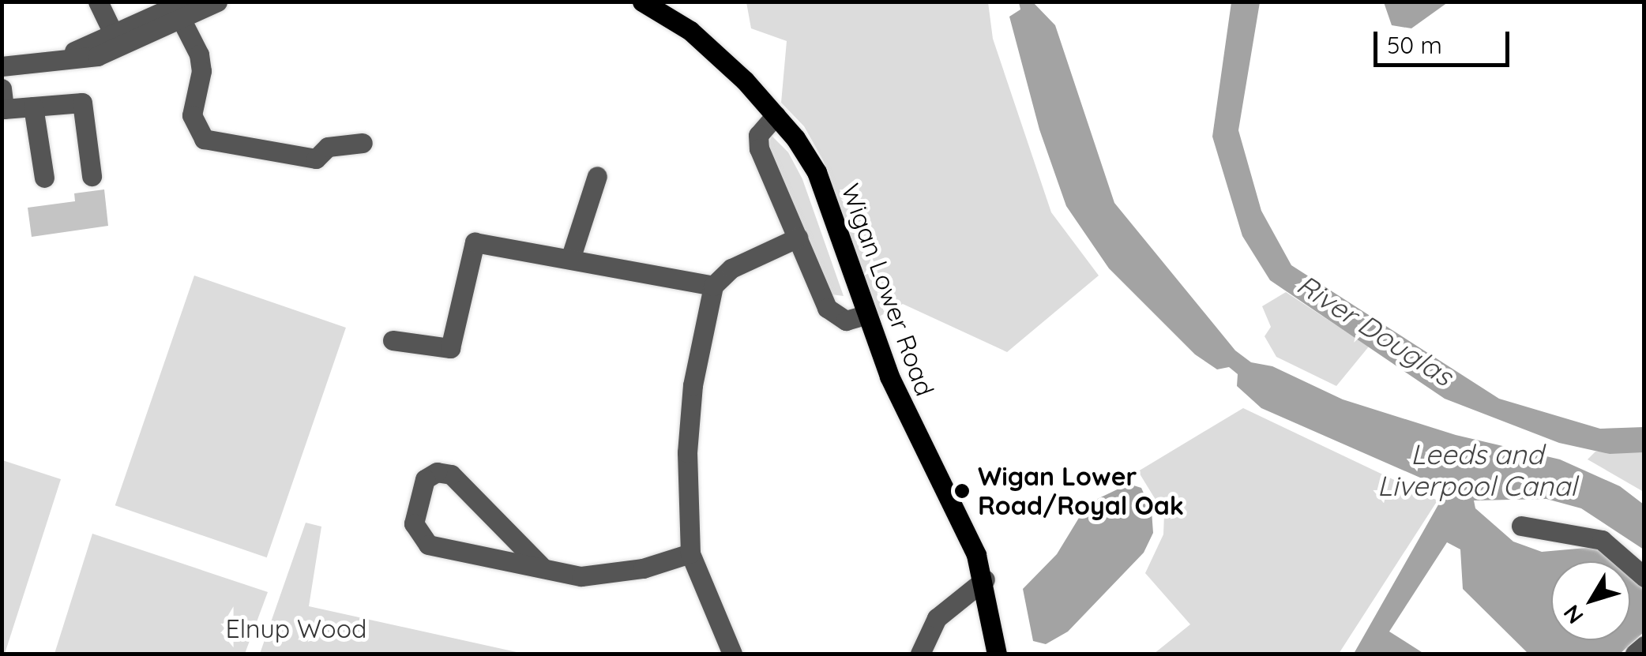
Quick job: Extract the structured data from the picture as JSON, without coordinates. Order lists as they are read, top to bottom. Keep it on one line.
{"streets":{"main road":["Wigan Lower Road"]},"water":["River Douglas","Leeds and Liverpool Canal"],"parks":["Elnup Wood"],"places":["Wigan Lower Road/Royal Oak"],"scale_bar":"50 m","north":"bottom left"}
